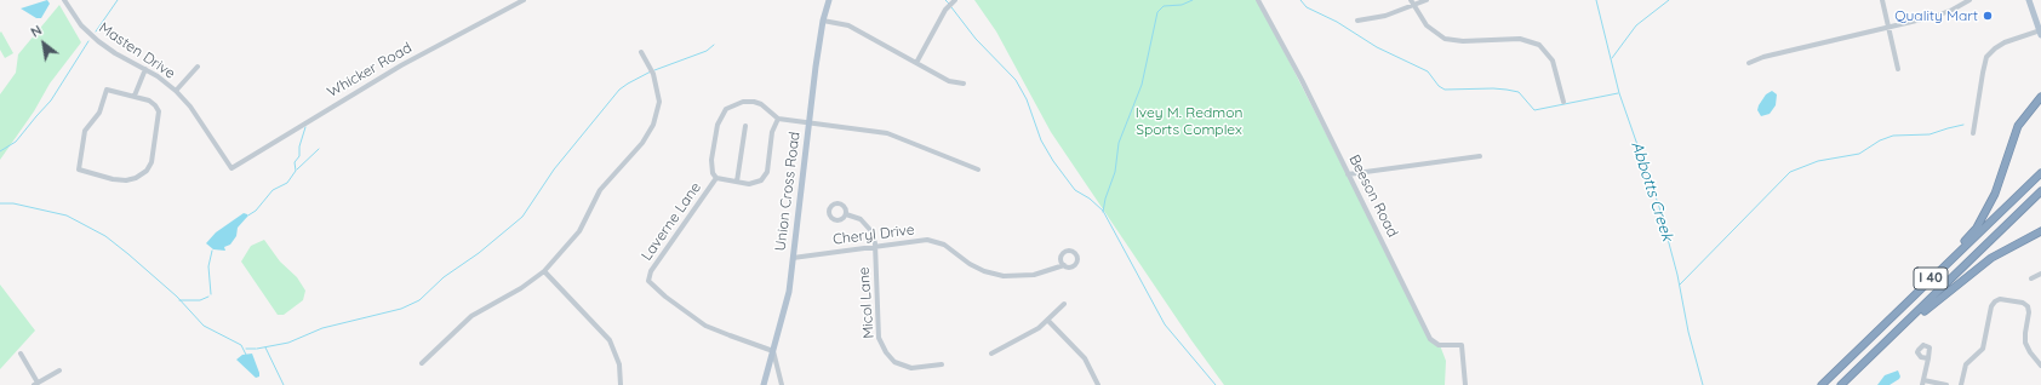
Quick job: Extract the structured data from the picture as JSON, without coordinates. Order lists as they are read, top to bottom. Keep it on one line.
{"streets":{"highway":["I 40"],"main road":["Union Cross Road"],"street":["Masten Drive","Whicker Road","Beeson Road","Laverne Lane","Cheryl Drive","Micol Lane"]},"crossings":[["Masten Drive","Whicker Road"],["Union Cross Road","Laverne Lane"],["Union Cross Road","Cheryl Drive"],["Cheryl Drive","Micol Lane"]],"water":["Abbotts Creek"],"parks":["Ivey M. Redmon Sports Complex"],"places":["Quality Mart"],"north":"top left"}
